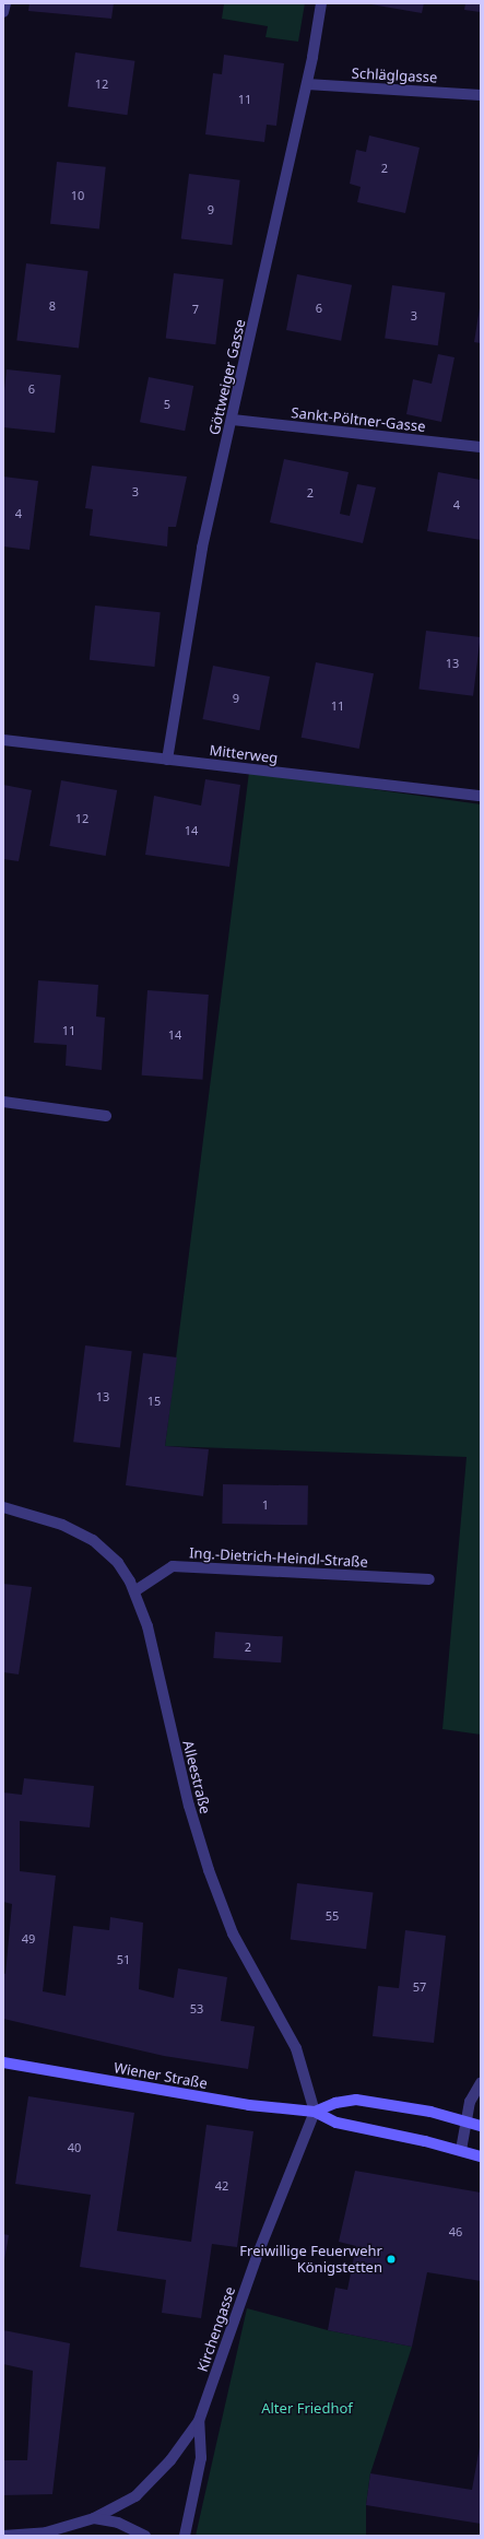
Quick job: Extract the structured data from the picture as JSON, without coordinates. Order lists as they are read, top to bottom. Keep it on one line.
{"streets":{"main road":["Wiener Straße"],"street":["Schläglgasse","Göttweiger Gasse","Sankt-Pöltner-Gasse","Mitterweg","Ing.-Dietrich-Heindl-Straße","Alleestraße","Kirchengasse"]},"crossings":[["Schläglgasse","Göttweiger Gasse"],["Göttweiger Gasse","Sankt-Pöltner-Gasse"],["Göttweiger Gasse","Mitterweg"],["Ing.-Dietrich-Heindl-Straße","Alleestraße"],["Alleestraße","Wiener Straße"],["Alleestraße","Kirchengasse"],["Wiener Straße","Kirchengasse"]],"parks":["Alter Friedhof"],"places":["Freiwillige Feuerwehr Königstetten"],"house_numbers":["12","11","2","10","9","8","6","7","3","6","5","3","2","4","4","13","9","11","12","14","11","14","13","15","1","2","55","49","51","57","53","40","42","46"]}
